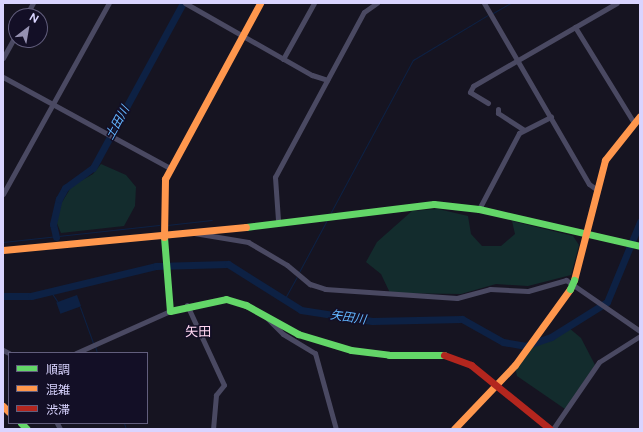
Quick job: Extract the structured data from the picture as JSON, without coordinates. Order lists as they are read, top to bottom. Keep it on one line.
{"districts":["矢田"],"water":["土田川","矢田川"],"legend":["順調","混雑","渋滞"],"north":"top right"}
